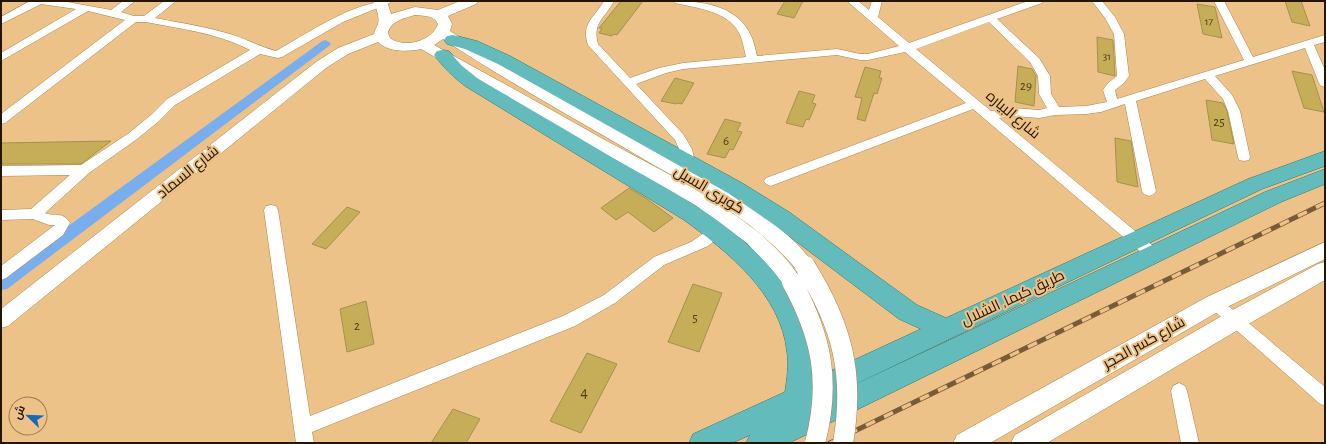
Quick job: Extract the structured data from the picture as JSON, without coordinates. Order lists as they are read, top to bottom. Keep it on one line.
{"streets":{"highway":["طريق كيما, الشلال"],"main road":["شارع كسر الحجر"],"street":["شارع البياره","شارع السماد","كوبرى السيل"]},"crossings":[["شارع البياره","طريق كيما, الشلال"],["شارع السماد","كوبرى السيل"]],"house_numbers":["17","31","29","25","6","5","2","4"],"north":"top left"}
